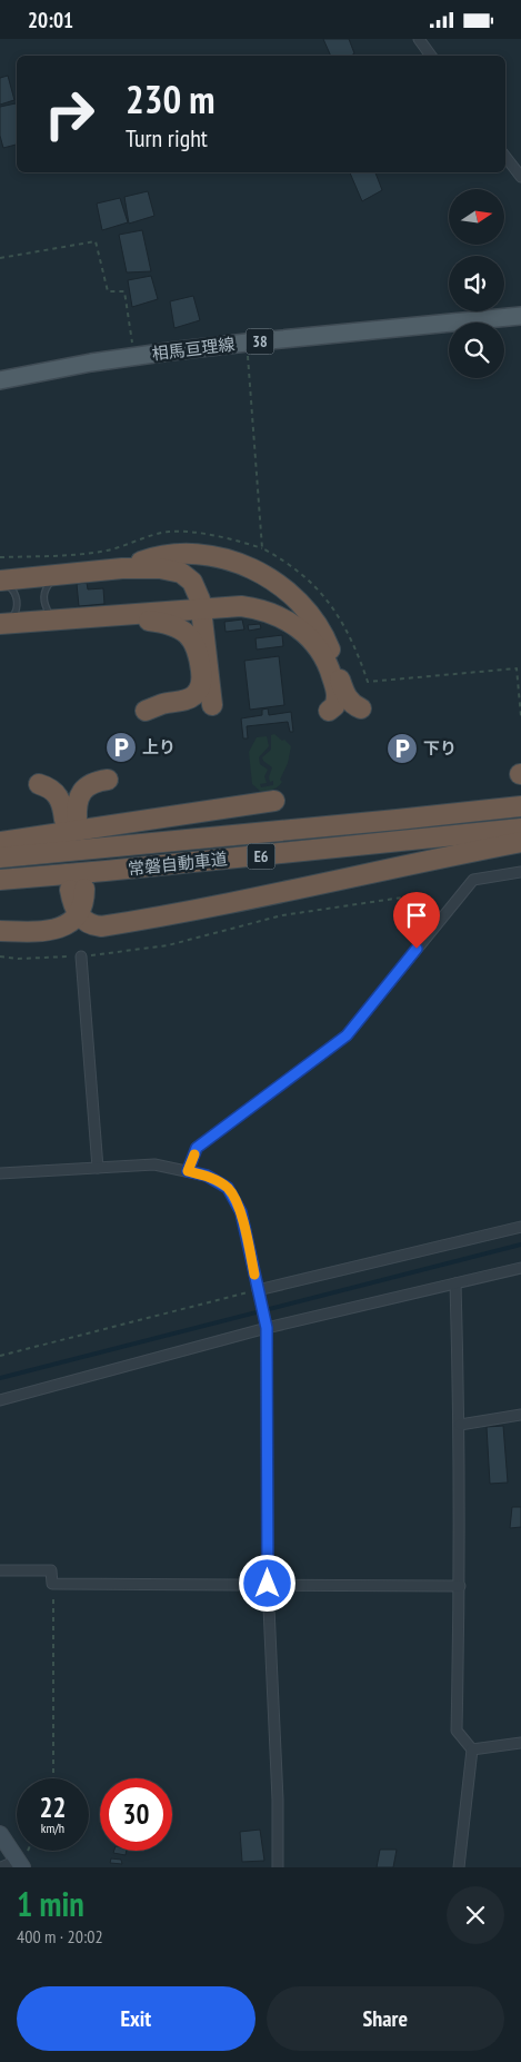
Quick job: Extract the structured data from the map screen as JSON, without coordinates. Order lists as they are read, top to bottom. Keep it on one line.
{"streets":{"highway":["E6","常磐自動車道"],"main road":["38","相馬亘理線"]},"places":{"parking":["上り","下り"]},"north":"right","page":{"status":"20:01","turn":["230 m","Turn right"],"speed":"22 km/h","limit":"30","heading":["1 min","400 m · 20:02"],"buttons":["Exit","Share"]}}
